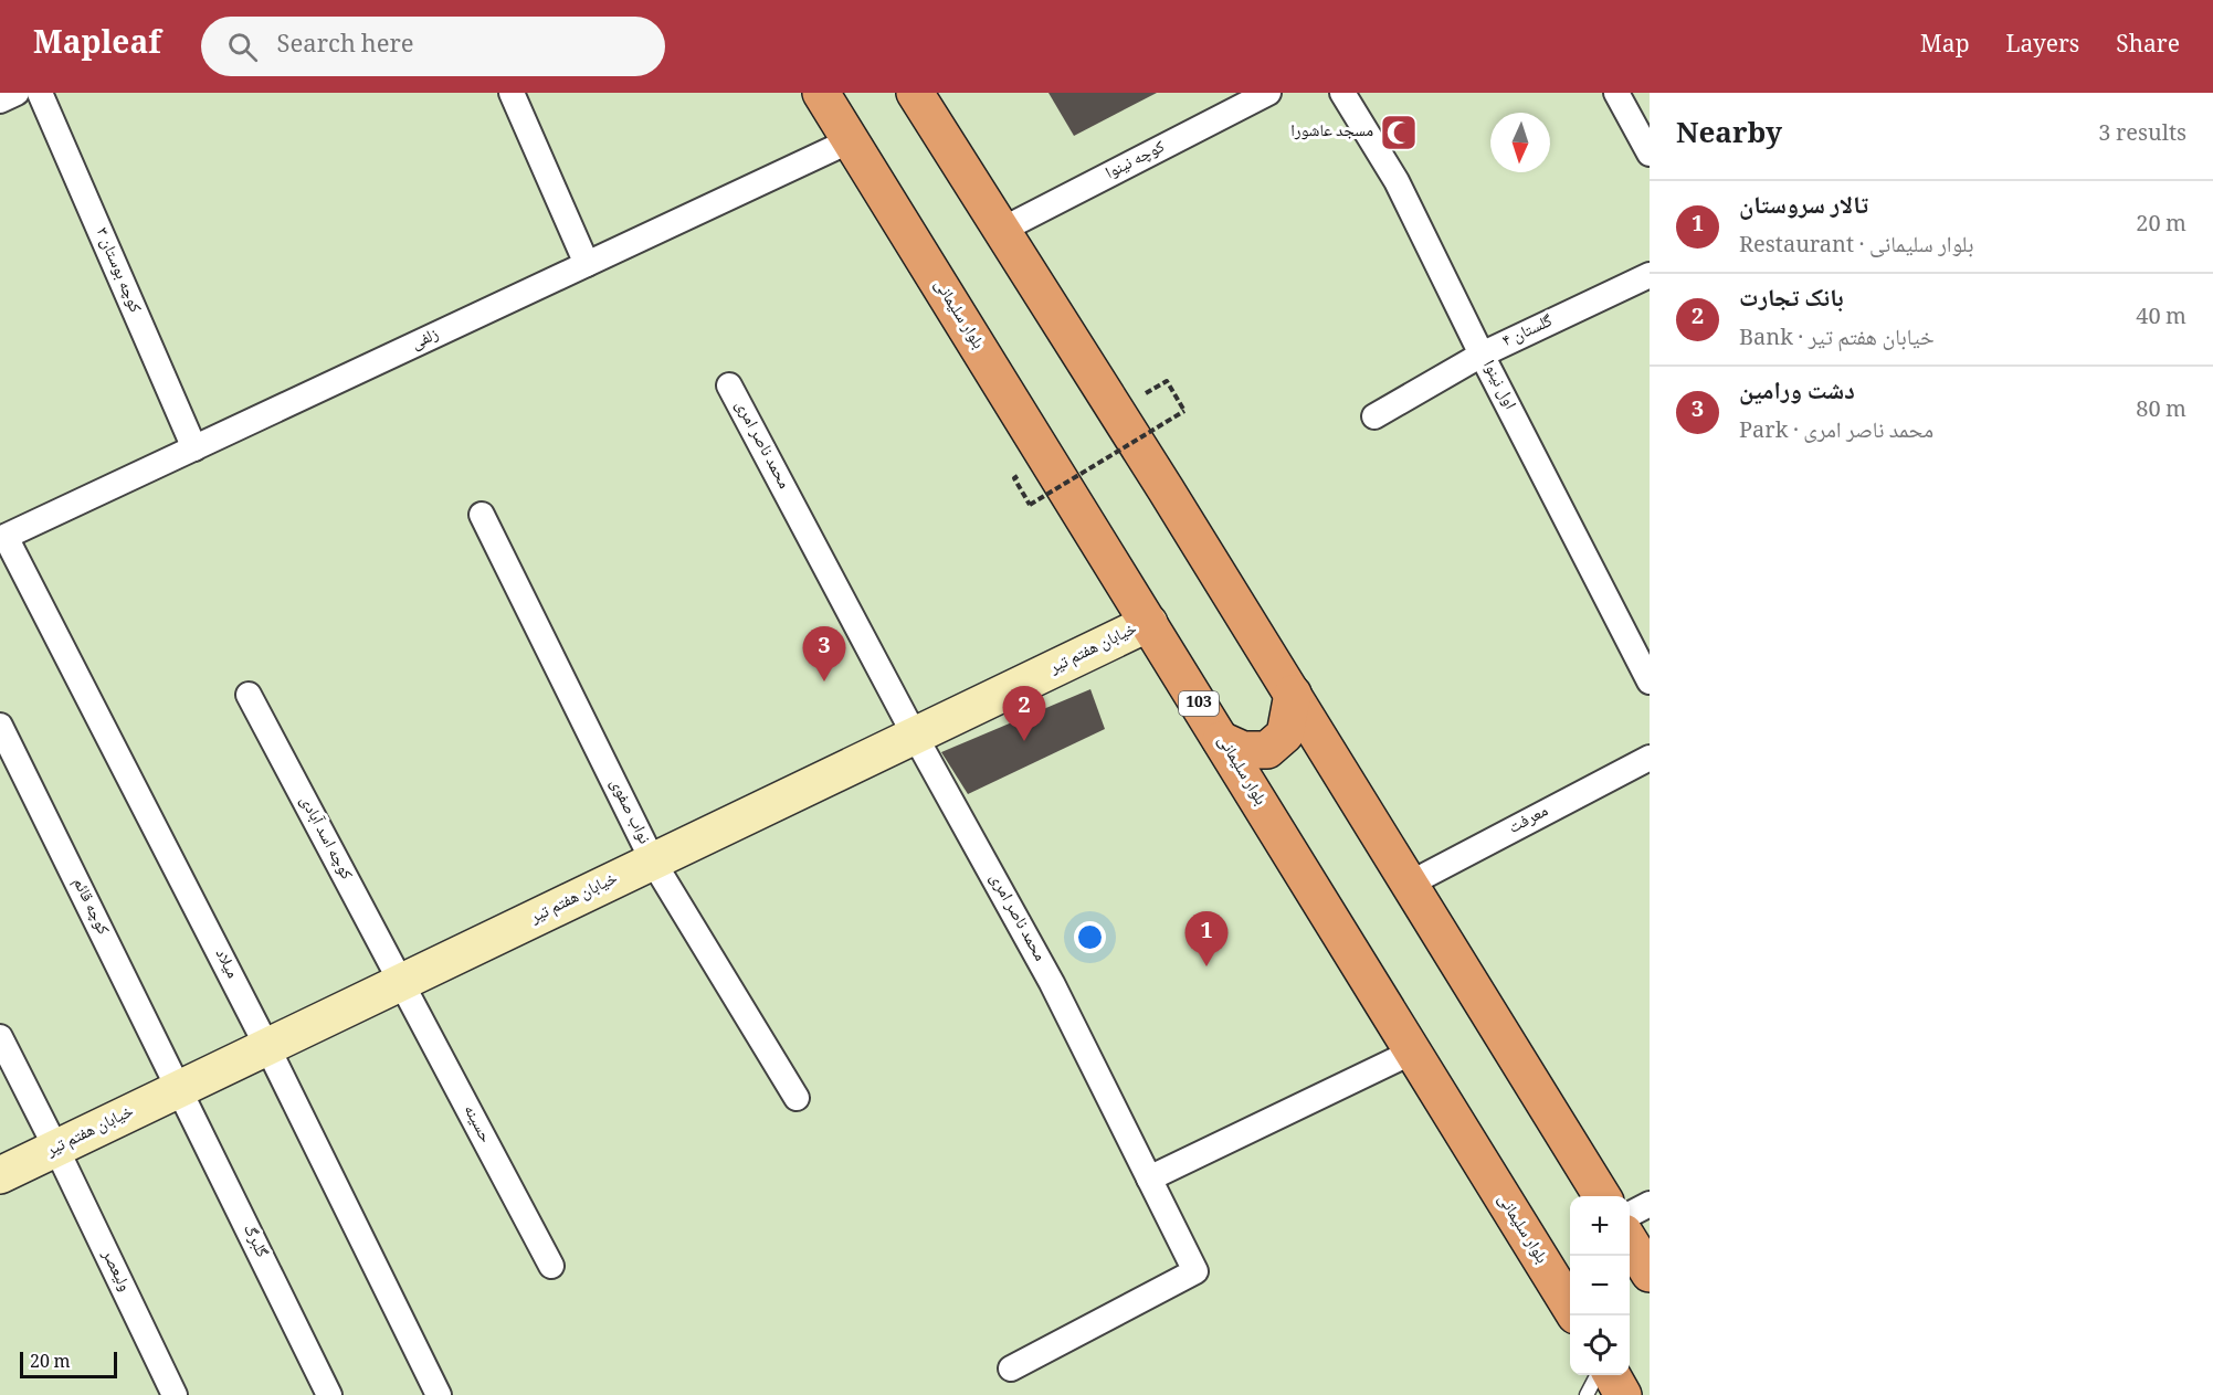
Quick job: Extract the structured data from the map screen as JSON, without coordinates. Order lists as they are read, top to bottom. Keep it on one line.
{"streets":{"highway":["بلوار سلیمانی","103"],"street":["کوچه نینوا","کوچه بوستان ۳","گلستان ۴","زلفی","اول نینوا","محمد ناصر امری","خیابان هفتم تیر","نواب صفوی","معرفت","کوچه اسد آبادی","کوچه قائم","میلاد","حسینه","گلبرگ","ولیعصر"]},"crossings":[["کوچه بوستان ۳","زلفی"],["بلوار سلیمانی","زلفی"],["بلوار سلیمانی","خیابان هفتم تیر"],["گلستان ۴","اول نینوا"],["زلفی","میلاد"],["محمد ناصر امری","خیابان هفتم تیر"],["خیابان هفتم تیر","نواب صفوی"],["خیابان هفتم تیر","کوچه اسد آبادی"],["خیابان هفتم تیر","کوچه قائم"],["خیابان هفتم تیر","میلاد"],["خیابان هفتم تیر","حسینه"],["خیابان هفتم تیر","گلبرگ"],["خیابان هفتم تیر","ولیعصر"],["کوچه اسد آبادی","حسینه"],["کوچه قائم","گلبرگ"]],"places":{"mosque":["مسجد عاشورا"]},"scale_bar":"20 m","north":"bottom","page":{"header":"Mapleaf","search":"Search here","nav":["Map","Layers","Share"],"heading":["Nearby","3 results"],"list":[{"mark":"1","name":"تالار سروستان","note":"Restaurant · بلوار سلیمانی","value":"20 m"},{"mark":"2","name":"بانک تجارت","note":"Bank · خیابان هفتم تیر","value":"40 m"},{"mark":"3","name":"دشت ورامین","note":"Park · محمد ناصر امری","value":"80 m"}],"pins":["3","2","1"],"map_buttons":["+","−"],"scale":"20 m"}}
